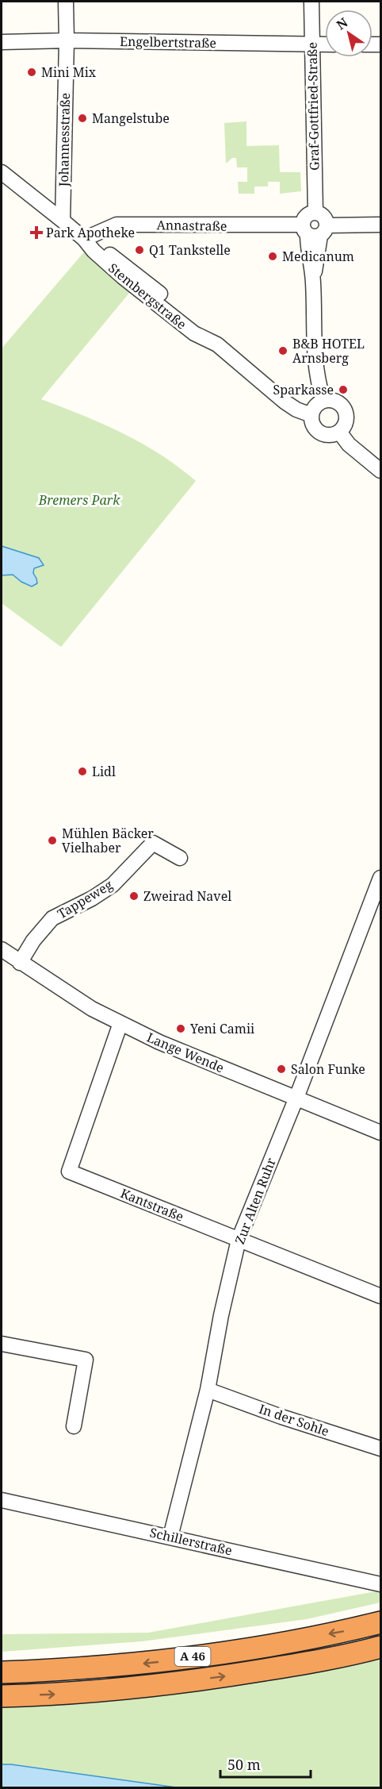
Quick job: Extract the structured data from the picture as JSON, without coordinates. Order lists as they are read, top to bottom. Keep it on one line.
{"streets":{"highway":["A 46"],"street":["Engelbertstraße","Graf-Gottfried-Straße","Johannesstraße","Annastraße","Stembergstraße","Tappeweg","Lange Wende","Zur Alten Ruhr","Kantstraße","In der Sohle","Schillerstraße"]},"crossings":[["Engelbertstraße","Graf-Gottfried-Straße"],["Engelbertstraße","Johannesstraße"],["Graf-Gottfried-Straße","Annastraße"],["Johannesstraße","Stembergstraße"],["Annastraße","Stembergstraße"],["Tappeweg","Lange Wende"],["Lange Wende","Zur Alten Ruhr"],["Lange Wende","Kantstraße"],["Zur Alten Ruhr","Kantstraße"],["Zur Alten Ruhr","In der Sohle"],["Zur Alten Ruhr","Schillerstraße"]],"parks":["Bremers Park"],"places":{"other":["Mini Mix","Mangelstube","Q1 Tankstelle","Medicanum","B&B HOTEL Arnsberg","Sparkasse","Lidl","Mühlen Bäcker Vielhaber","Zweirad Navel","Yeni Camii","Salon Funke"],"health":["Park Apotheke"]},"scale_bar":"50 m","north":"top left"}
